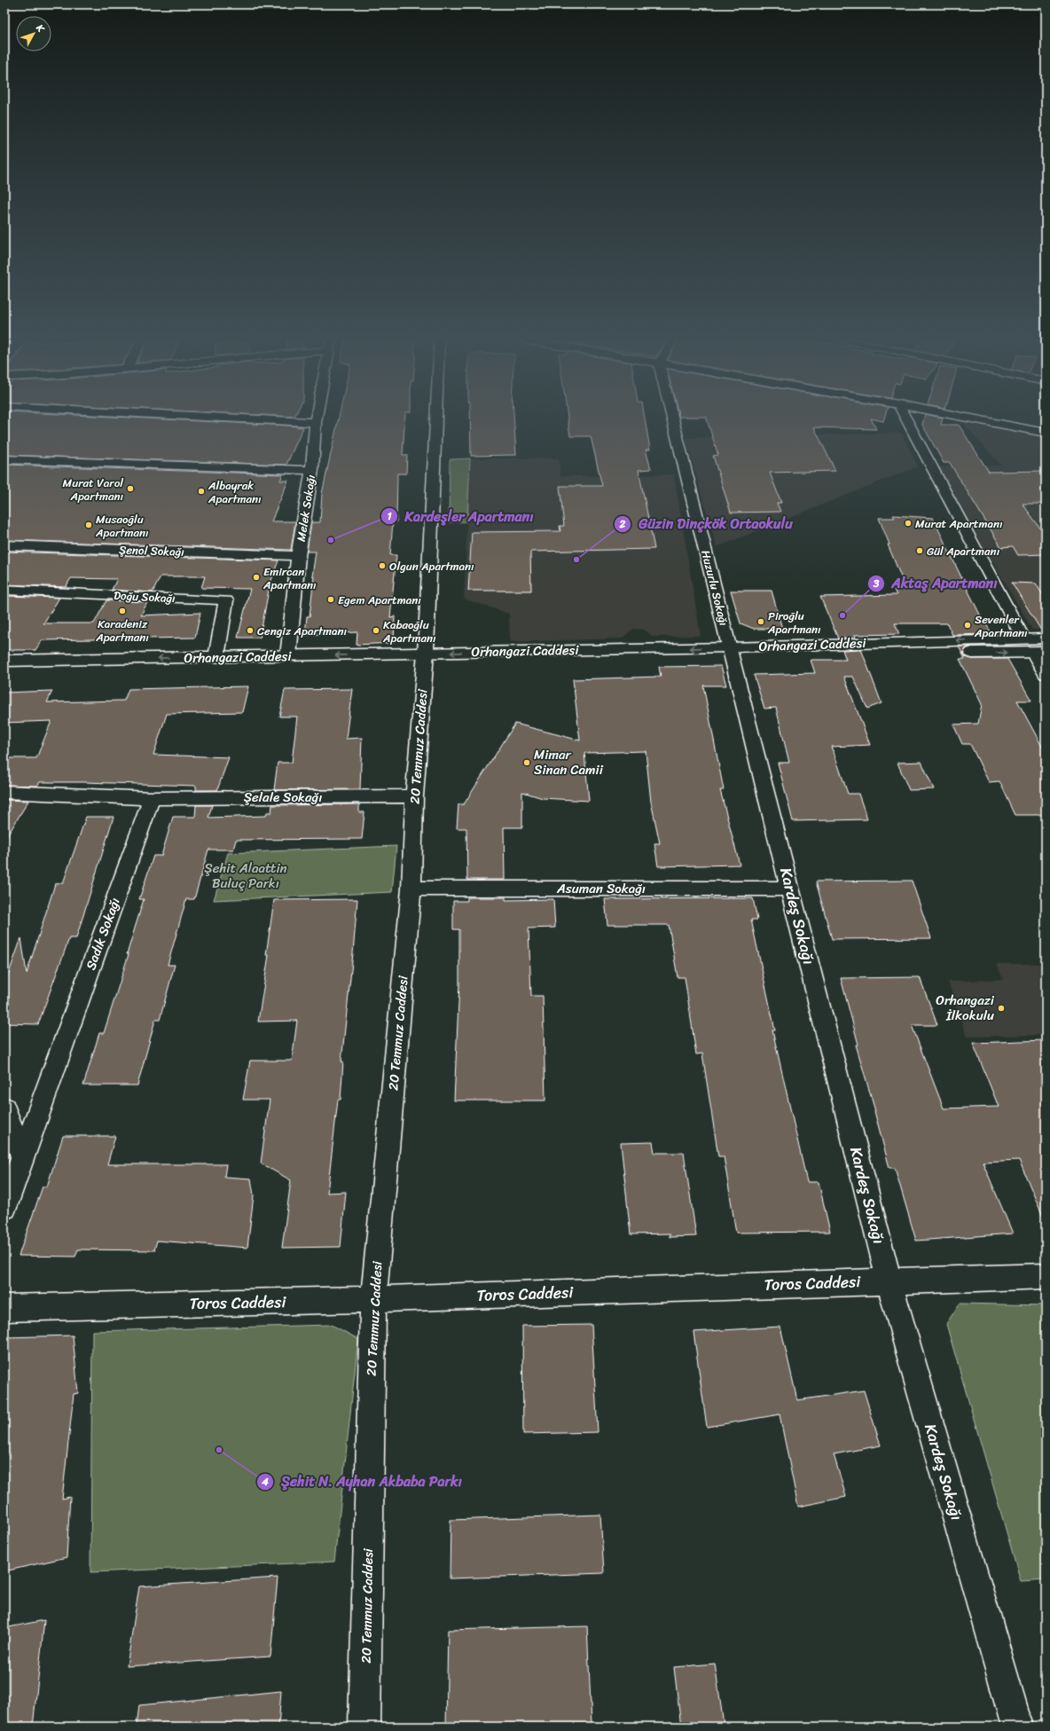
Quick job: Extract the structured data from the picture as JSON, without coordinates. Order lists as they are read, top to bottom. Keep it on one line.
{"streets":{"main road":["Orhangazi Caddesi"],"street":["Melek Sokağı","Şenol Sokağı","Huzurlu Sokağı","Doğu Sokağı","20 Temmuz Caddesi","Şelale Sokağı","Asuman Sokağı","Kardeş Sokağı","Sadık Sokağı","Toros Caddesi"]},"crossings":[["Melek Sokağı","Şenol Sokağı"],["Melek Sokağı","Orhangazi Caddesi"],["Huzurlu Sokağı","Orhangazi Caddesi"],["Huzurlu Sokağı","Kardeş Sokağı"],["Doğu Sokağı","Orhangazi Caddesi"],["Orhangazi Caddesi","20 Temmuz Caddesi"],["Orhangazi Caddesi","Kardeş Sokağı"],["20 Temmuz Caddesi","Şelale Sokağı"],["20 Temmuz Caddesi","Asuman Sokağı"],["20 Temmuz Caddesi","Toros Caddesi"],["Şelale Sokağı","Sadık Sokağı"],["Asuman Sokağı","Kardeş Sokağı"],["Kardeş Sokağı","Toros Caddesi"]],"parks":["Şehit Alaattin Buluç Parkı"],"places":["Murat Varol Apartmanı","Albayrak Apartmanı","Murat Apartmanı","Musaoğlu Apartmanı","Kardeşler Apartmanı","Gül Apartmanı","Güzin Dinçkök Ortaokulu","Olgun Apartmanı","Emircan Apartmanı","Egem Apartmanı","Karadeniz Apartmanı","Aktaş Apartmanı","Piroğlu Apartmanı","Sevenler Apartmanı","Cengiz Apartmanı","Kabaoğlu Apartmanı","Mimar Sinan Camii","Orhangazi İlkokulu","Şehit N. Ayhan Akbaba Parkı"],"north":"top right"}
